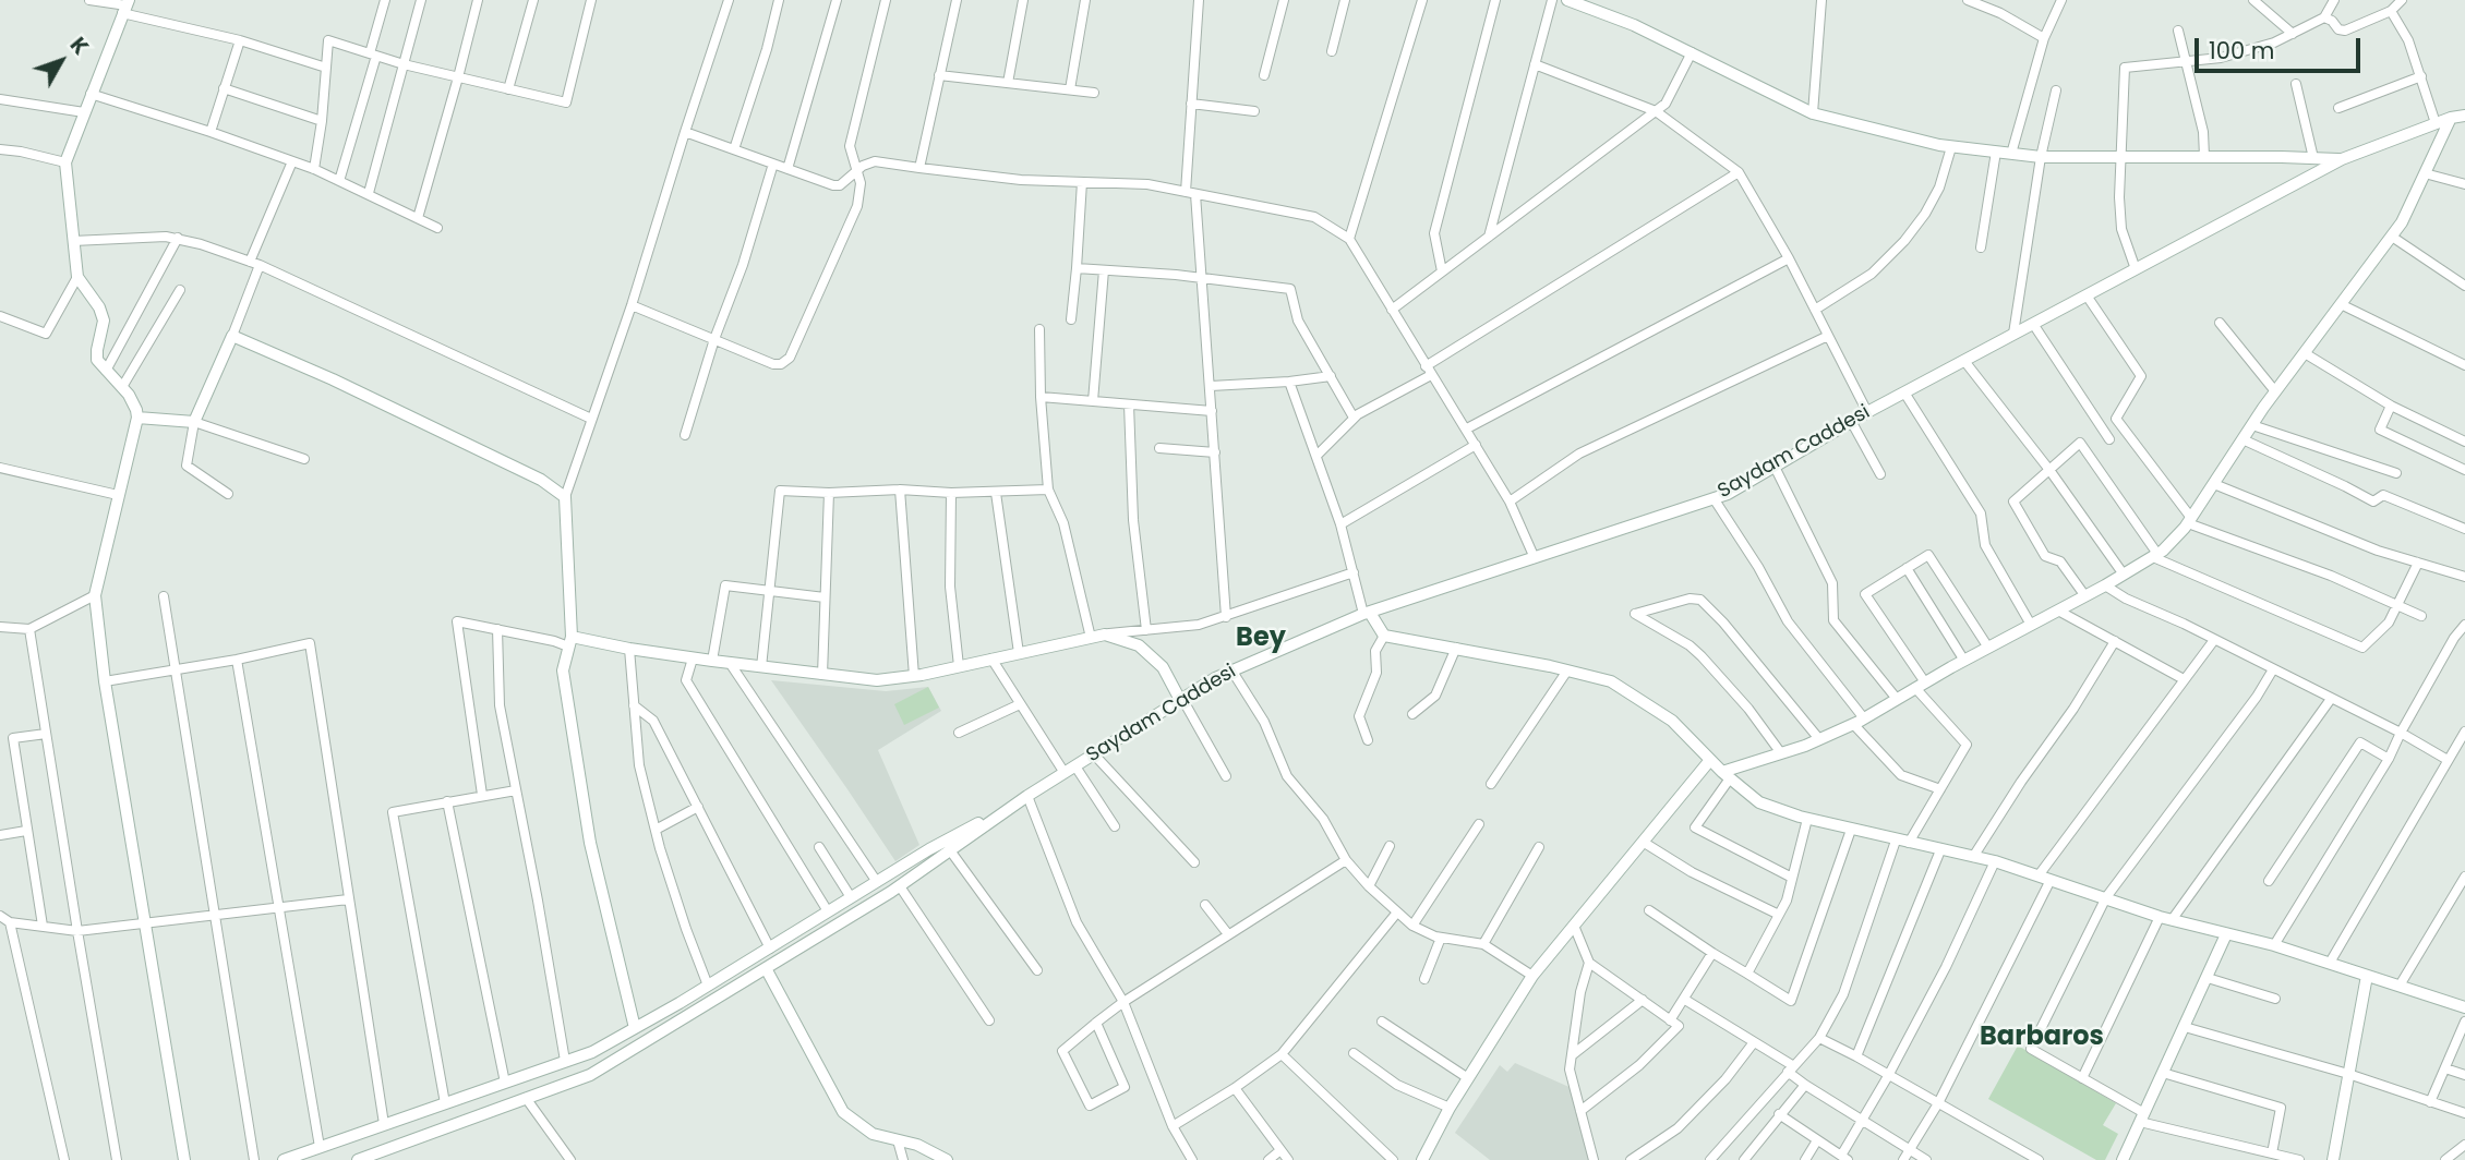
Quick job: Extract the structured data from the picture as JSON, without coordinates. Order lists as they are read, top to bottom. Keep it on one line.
{"streets":{"main road":["Saydam Caddesi"]},"districts":["Bey","Barbaros"],"scale_bar":"100 m","north":"top right"}
